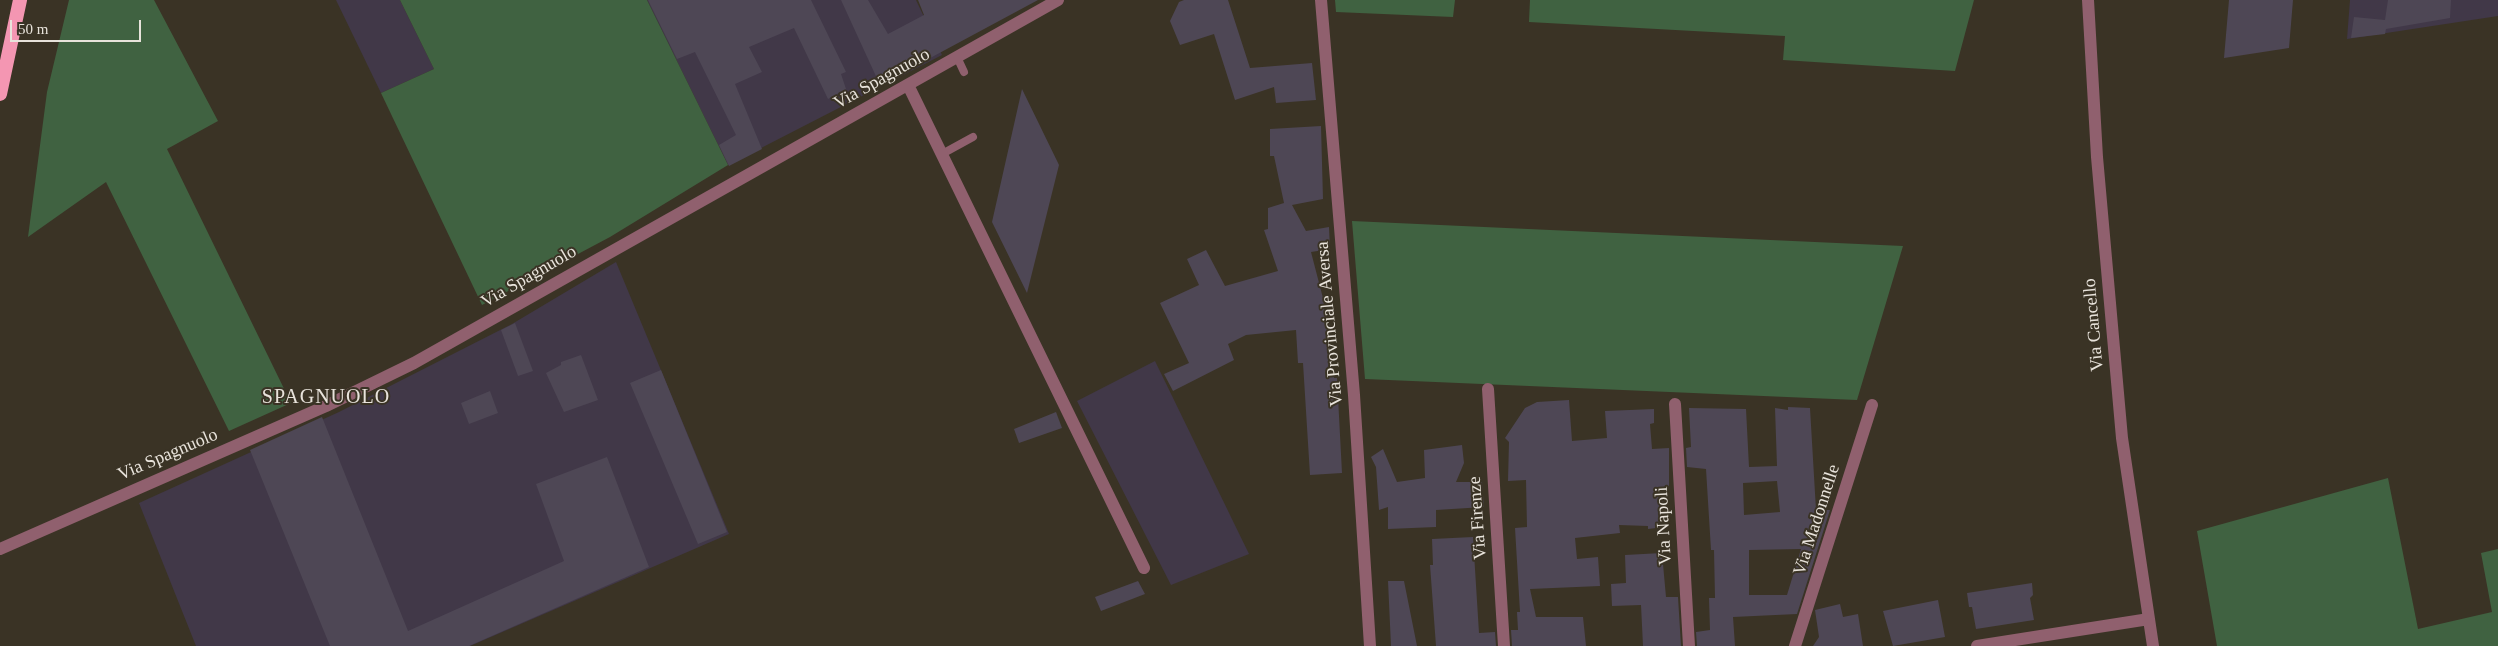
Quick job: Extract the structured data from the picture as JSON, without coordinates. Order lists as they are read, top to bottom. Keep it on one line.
{"streets":{"street":["Via Spagnuolo","Via Provinciale Aversa","Via Cancello","Via Firenze","Via Madonnelle","Via Napoli"]},"districts":["SPAGNUOLO"],"scale_bar":"50 m"}
